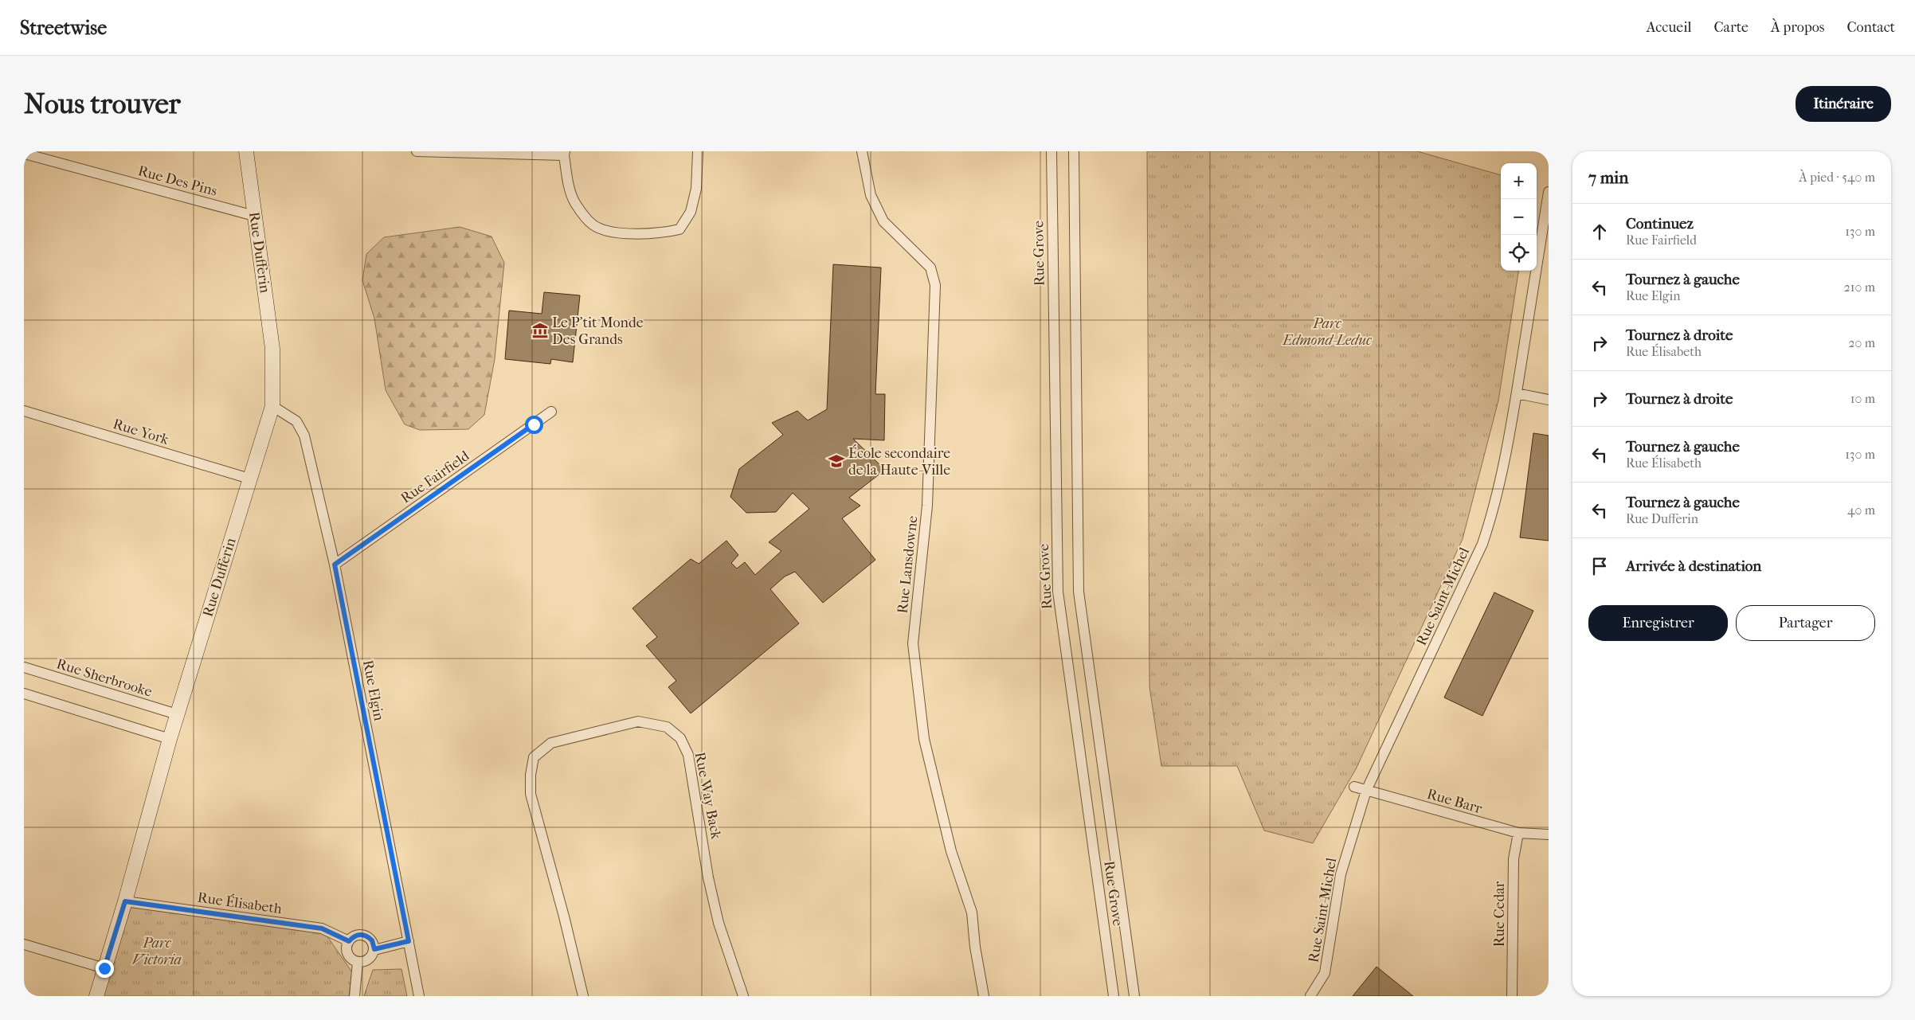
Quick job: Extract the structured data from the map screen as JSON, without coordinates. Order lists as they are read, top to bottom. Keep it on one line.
{"streets":{"main road":["Rue Dufferin"],"street":["Rue Des Pins","Rue Grove","Rue York","Rue Fairfield","Rue Lansdowne","Rue Saint-Michel","Rue Sherbrooke","Rue Elgin","Rue Way Back","Rue Barr","Rue Élisabeth","Rue Cedar"]},"crossings":[["Rue Des Pins","Rue Dufferin"],["Rue Dufferin","Rue York"],["Rue Dufferin","Rue Sherbrooke"],["Rue Dufferin","Rue Elgin"],["Rue Dufferin","Rue Élisabeth"],["Rue Fairfield","Rue Elgin"],["Rue Saint-Michel","Rue Barr"],["Rue Barr","Rue Cedar"]],"parks":["Parc Edmond-Leduc","Parc Victoria"],"places":{"museum":["Le P’tit Monde Des Grands"],"school or university":["École secondaire de la Haute-Ville"]},"page":{"header":"Streetwise","nav":["Accueil","Carte","À propos","Contact"],"buttons":["Itinéraire",["Enregistrer","Partager"]],"title":"Nous trouver","heading":["7 min","À pied · 540 m"],"map_buttons":["+","−"],"list":[["Continuez","Rue Fairfield","130 m"],["Tournez à gauche","Rue Elgin","210 m"],["Tournez à droite","Rue Élisabeth","20 m"],["Tournez à droite","10 m"],["Tournez à gauche","Rue Élisabeth","130 m"],["Tournez à gauche","Rue Dufferin","40 m"],"Arrivée à destination"]}}
